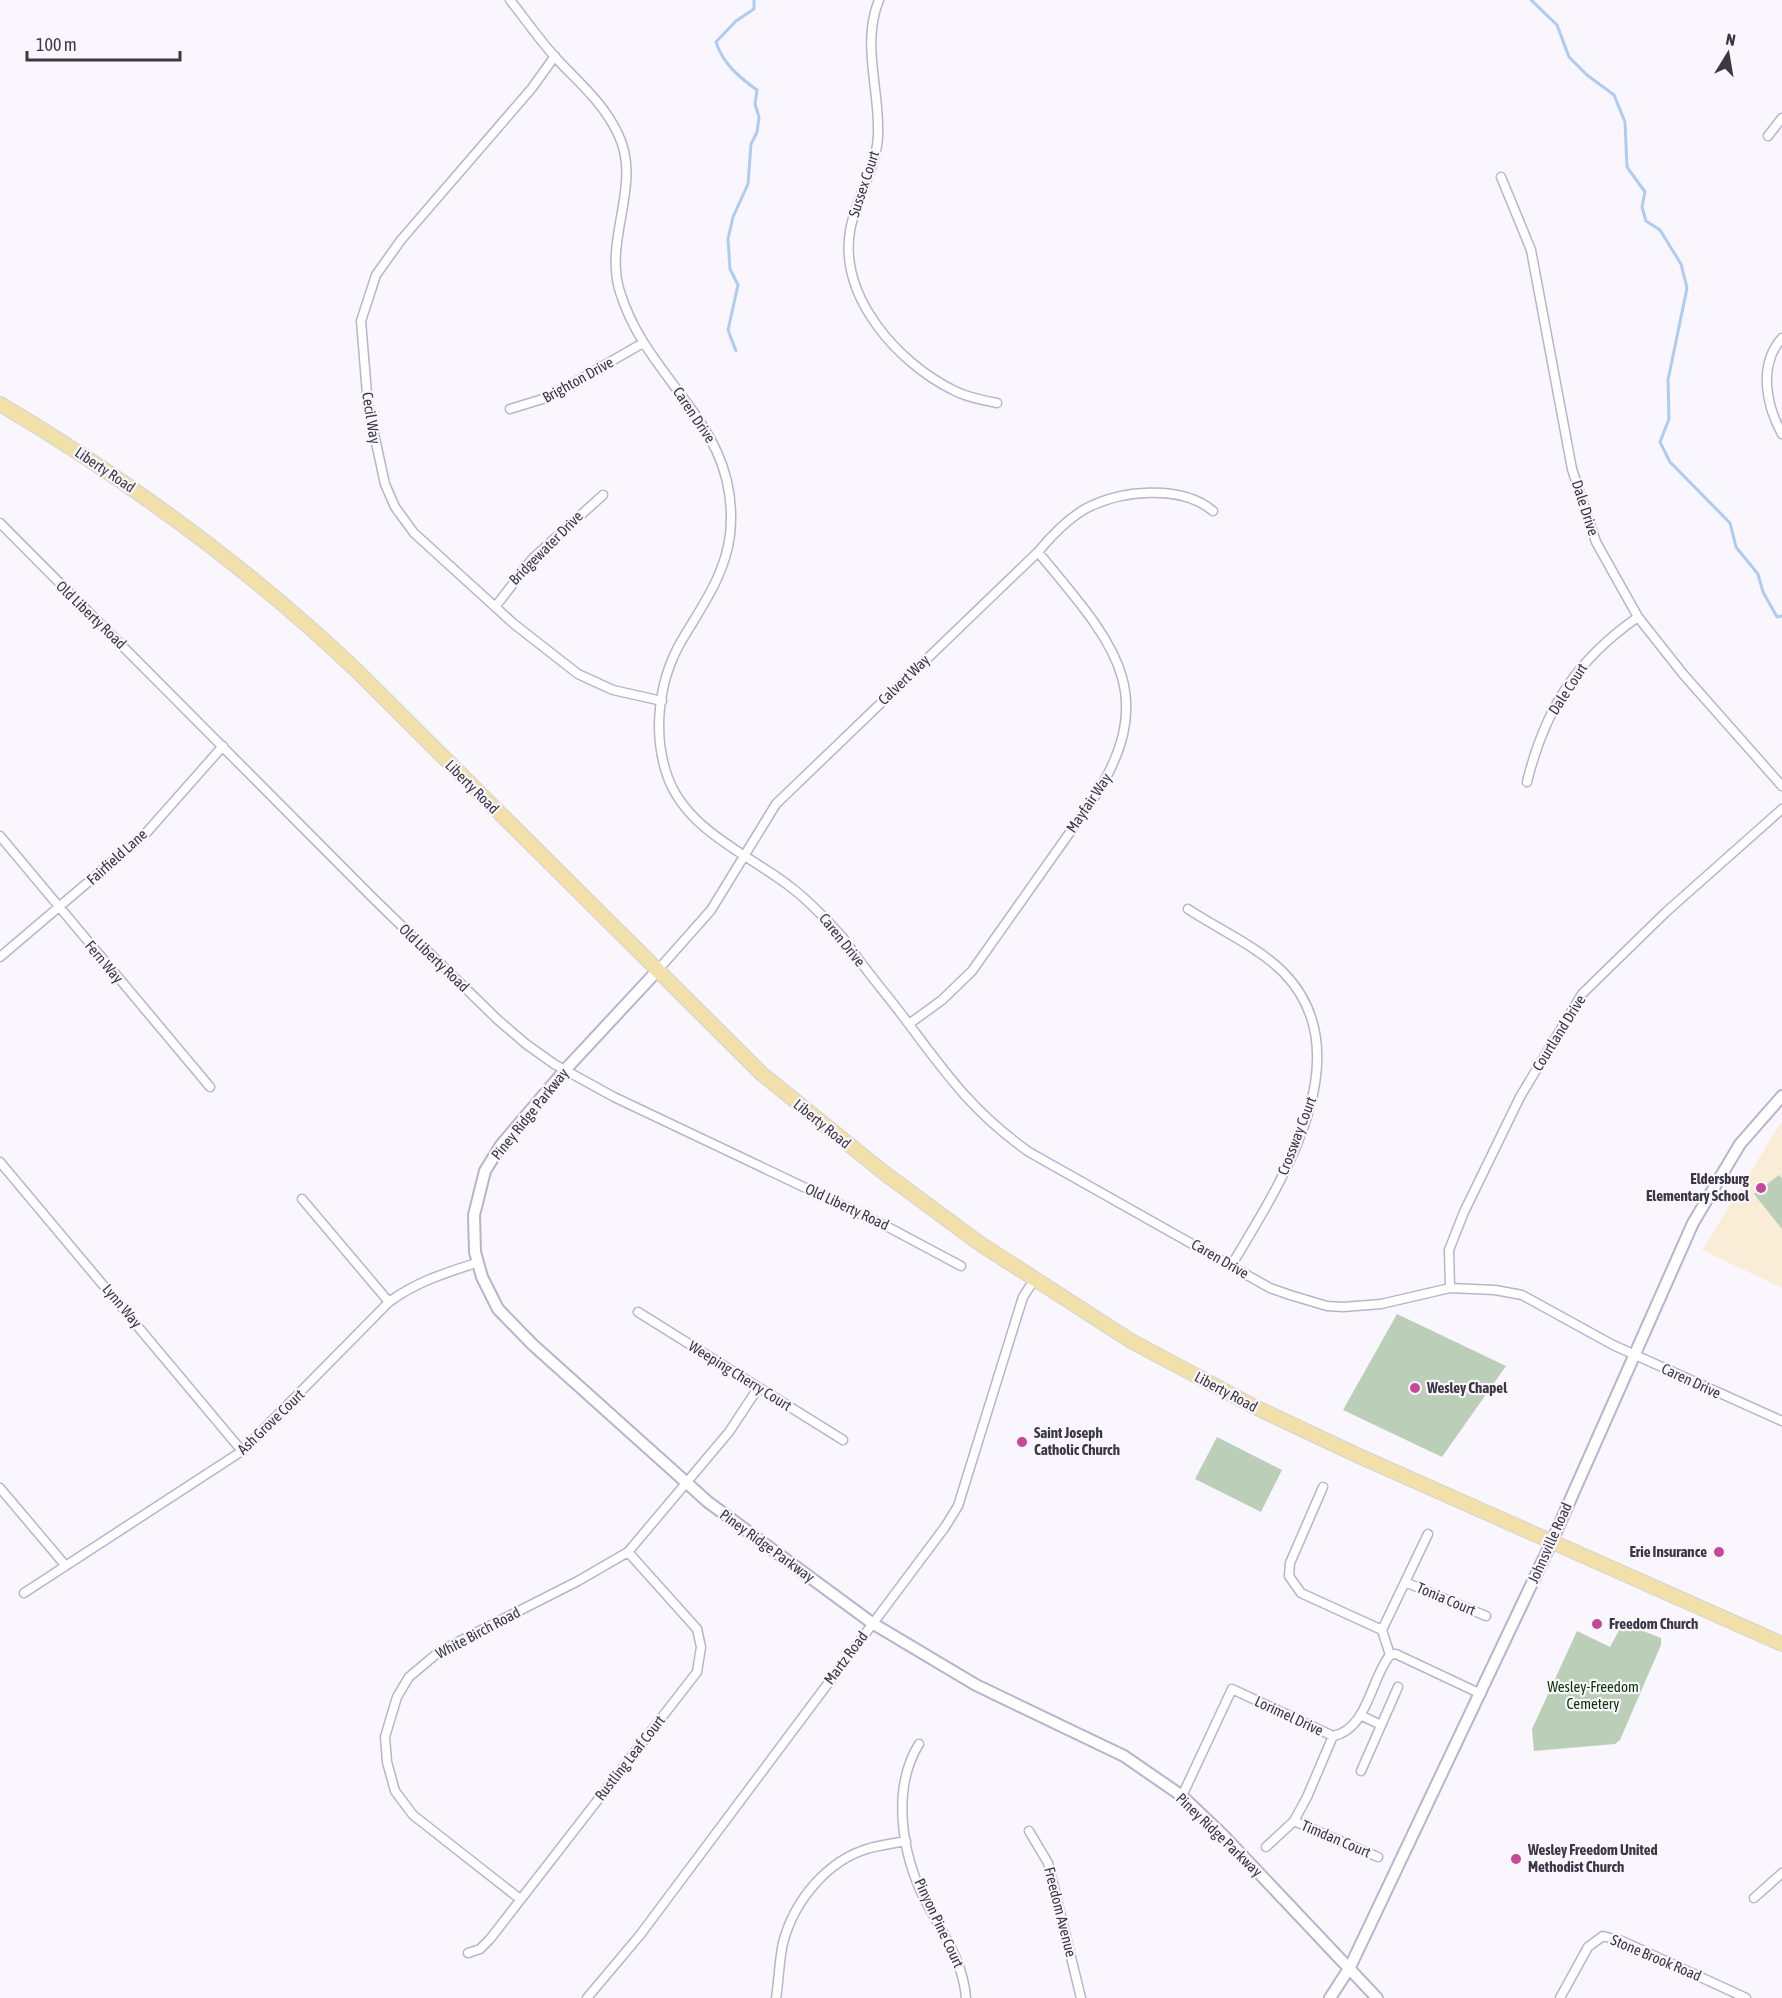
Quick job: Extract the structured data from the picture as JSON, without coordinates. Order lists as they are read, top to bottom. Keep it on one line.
{"streets":{"main road":["Liberty Road"],"street":["Sussex Court","Brighton Drive","Caren Drive","Cecil Way","Dale Drive","Bridgewater Drive","Old Liberty Road","Calvert Way","Dale Court","Mayfair Way","Fairfield Lane","Fern Way","Courtland Drive","Piney Ridge Parkway","Crossway Court","Lynn Way","Weeping Cherry Court","Ash Grove Court","Johnsville Road","Tonia Court","White Birch Road","Martz Road","Lorimel Drive","Rustling Leaf Court","Timdan Court","Freedom Avenue","Pinyon Pine Court","Stone Brook Road"]},"crossings":[["Brighton Drive","Caren Drive"],["Caren Drive","Cecil Way"],["Caren Drive","Calvert Way"],["Caren Drive","Mayfair Way"],["Caren Drive","Courtland Drive"],["Caren Drive","Crossway Court"],["Caren Drive","Johnsville Road"],["Cecil Way","Bridgewater Drive"],["Liberty Road","Calvert Way"],["Liberty Road","Piney Ridge Parkway"],["Liberty Road","Johnsville Road"],["Liberty Road","Martz Road"],["Dale Drive","Dale Court"],["Old Liberty Road","Fairfield Lane"],["Old Liberty Road","Piney Ridge Parkway"],["Calvert Way","Mayfair Way"],["Calvert Way","Piney Ridge Parkway"],["Fairfield Lane","Fern Way"],["Piney Ridge Parkway","Ash Grove Court"],["Piney Ridge Parkway","Johnsville Road"],["Piney Ridge Parkway","White Birch Road"],["Piney Ridge Parkway","Martz Road"],["Piney Ridge Parkway","Lorimel Drive"],["Lynn Way","Ash Grove Court"],["Weeping Cherry Court","White Birch Road"],["White Birch Road","Rustling Leaf Court"],["Lorimel Drive","Timdan Court"]],"parks":["Wesley-Freedom Cemetery"],"places":["Eldersburg Elementary School","Wesley Chapel","Saint Joseph Catholic Church","Erie Insurance","Freedom Church","Wesley Freedom United Methodist Church"],"scale_bar":"100 m","north":"top"}
